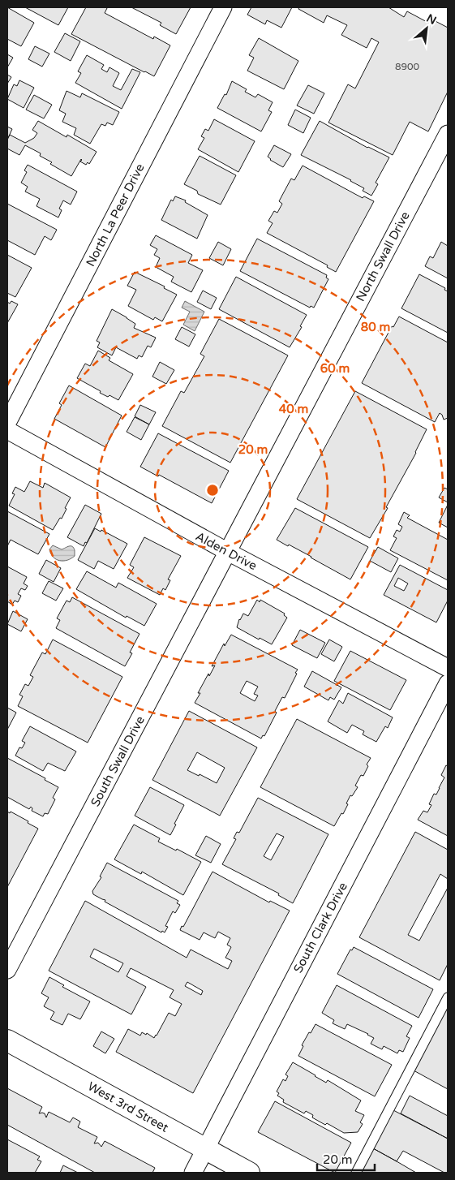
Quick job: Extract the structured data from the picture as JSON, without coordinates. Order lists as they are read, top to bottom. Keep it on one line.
{"streets":{"street":["North La Peer Drive","North Swall Drive","Alden Drive","South Swall Drive","South Clark Drive","West 3rd Street"]},"crossings":[["North Swall Drive","Alden Drive"],["North Swall Drive","South Swall Drive"],["Alden Drive","South Swall Drive"],["South Clark Drive","West 3rd Street"]],"house_numbers":["8900"],"scale_bar":"20 m","north":"top right","rings":["80 m","60 m","40 m","20 m"]}
